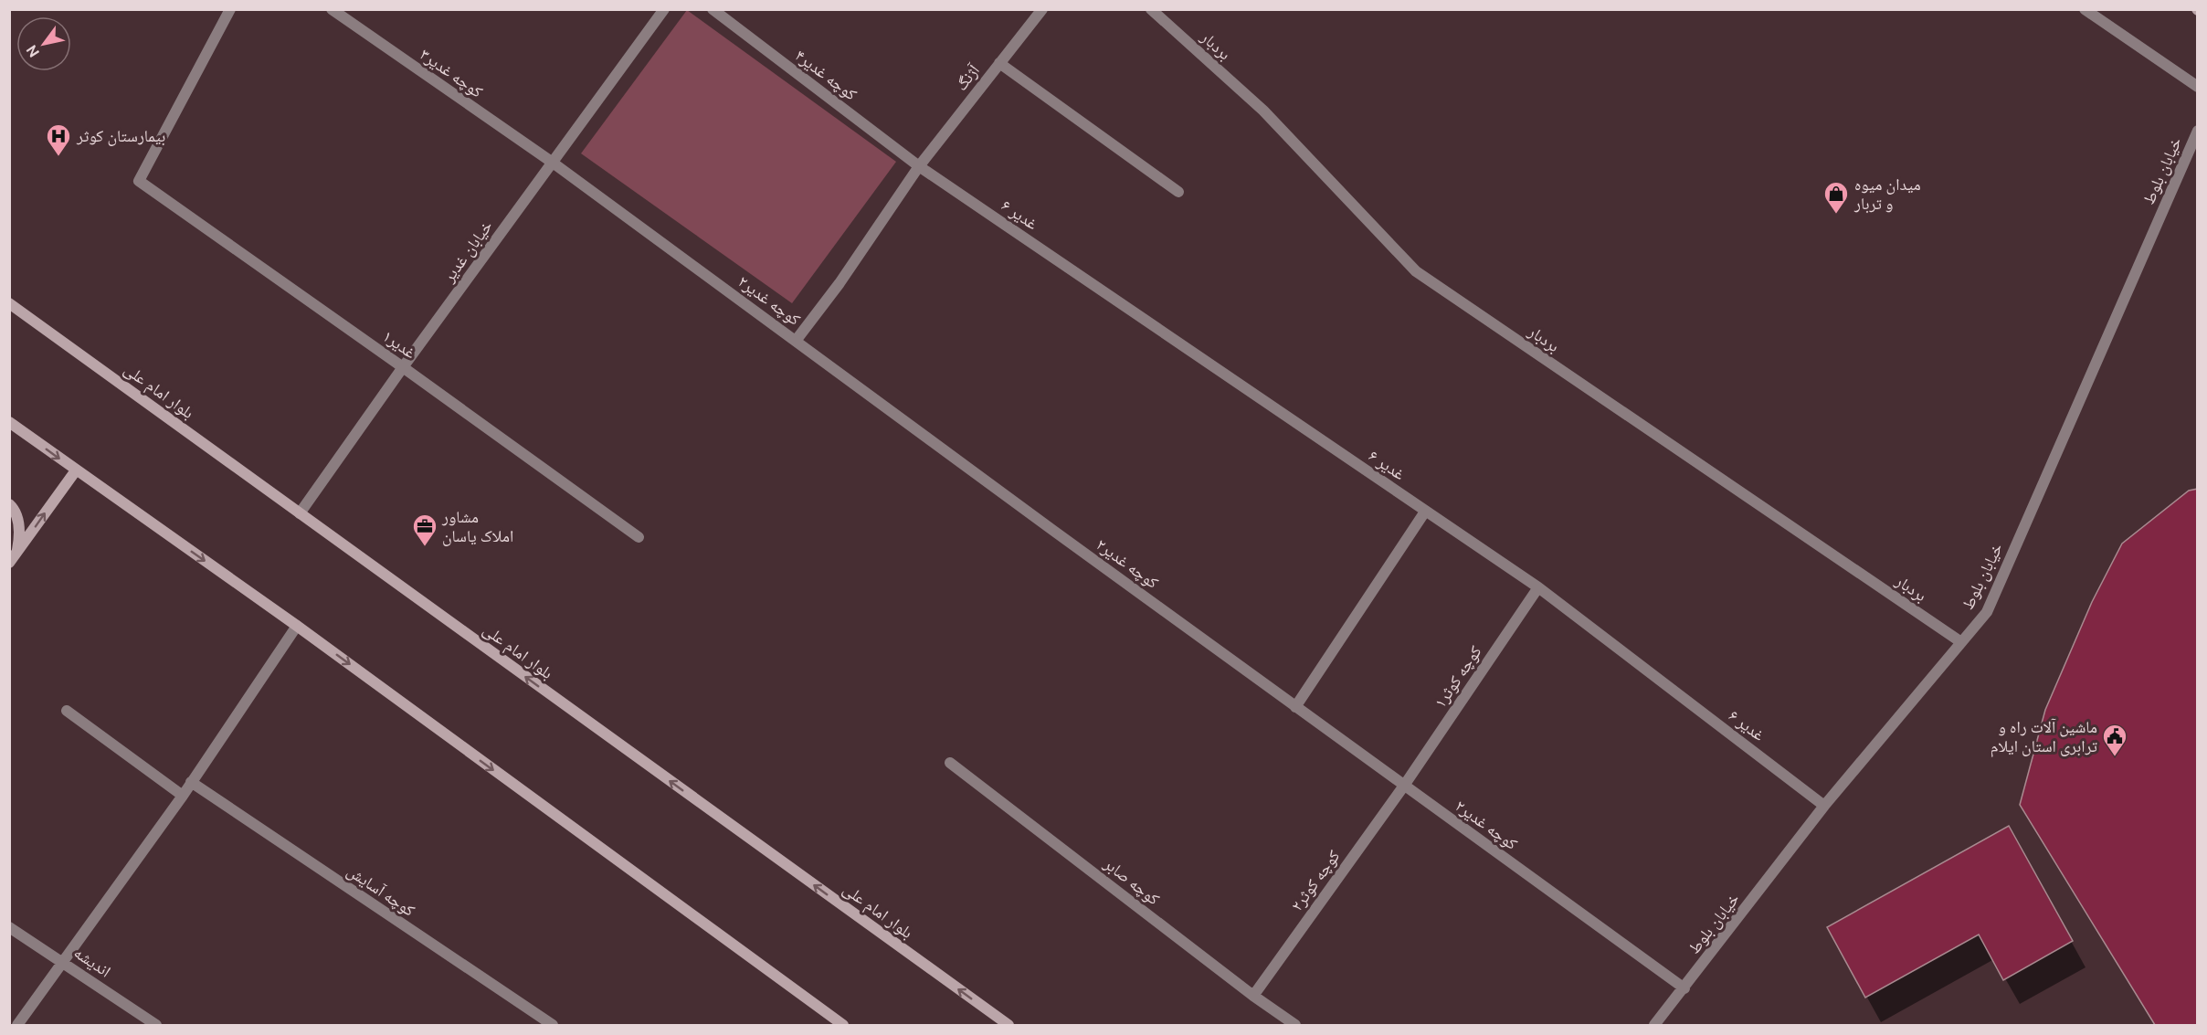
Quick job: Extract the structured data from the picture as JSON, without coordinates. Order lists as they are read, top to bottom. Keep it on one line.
{"streets":{"main road":["بلوار امام على"],"street":["بردبار","کوچه غدیر۳","کوچه غدیر۴","آژنگ","خیابان بلوط","غدیر ۶","خیابان غدیر","کوچه غدیر۲","غدیر۱","کوچه کوثر۱","کوچه کوثر۲","کوچه صابر","کوچه آسایش","اندیشه"]},"crossings":[["بردبار","خیابان بلوط"],["کوچه غدیر۳","خیابان غدیر"],["کوچه غدیر۳","کوچه غدیر۲"],["کوچه غدیر۴","آژنگ"],["کوچه غدیر۴","غدیر ۶"],["آژنگ","غدیر ۶"],["آژنگ","کوچه غدیر۲"],["خیابان بلوط","غدیر ۶"],["خیابان بلوط","کوچه غدیر۲"],["غدیر ۶","کوچه کوثر۱"],["خیابان غدیر","کوچه غدیر۲"],["خیابان غدیر","غدیر۱"],["خیابان غدیر","بلوار امام على"],["کوچه غدیر۲","کوچه کوثر۱"],["کوچه غدیر۲","کوچه کوثر۲"],["کوچه کوثر۱","کوچه کوثر۲"],["کوچه کوثر۲","کوچه صابر"]],"places":{"hospital":["بیمارستان کوثر"],"shop":["میدان میوه و تربار"],"office":["مشاور املاک یاسان"],"public building":["ماشین آلات راه و ترابری استان ایلام"]},"north":"bottom left"}
